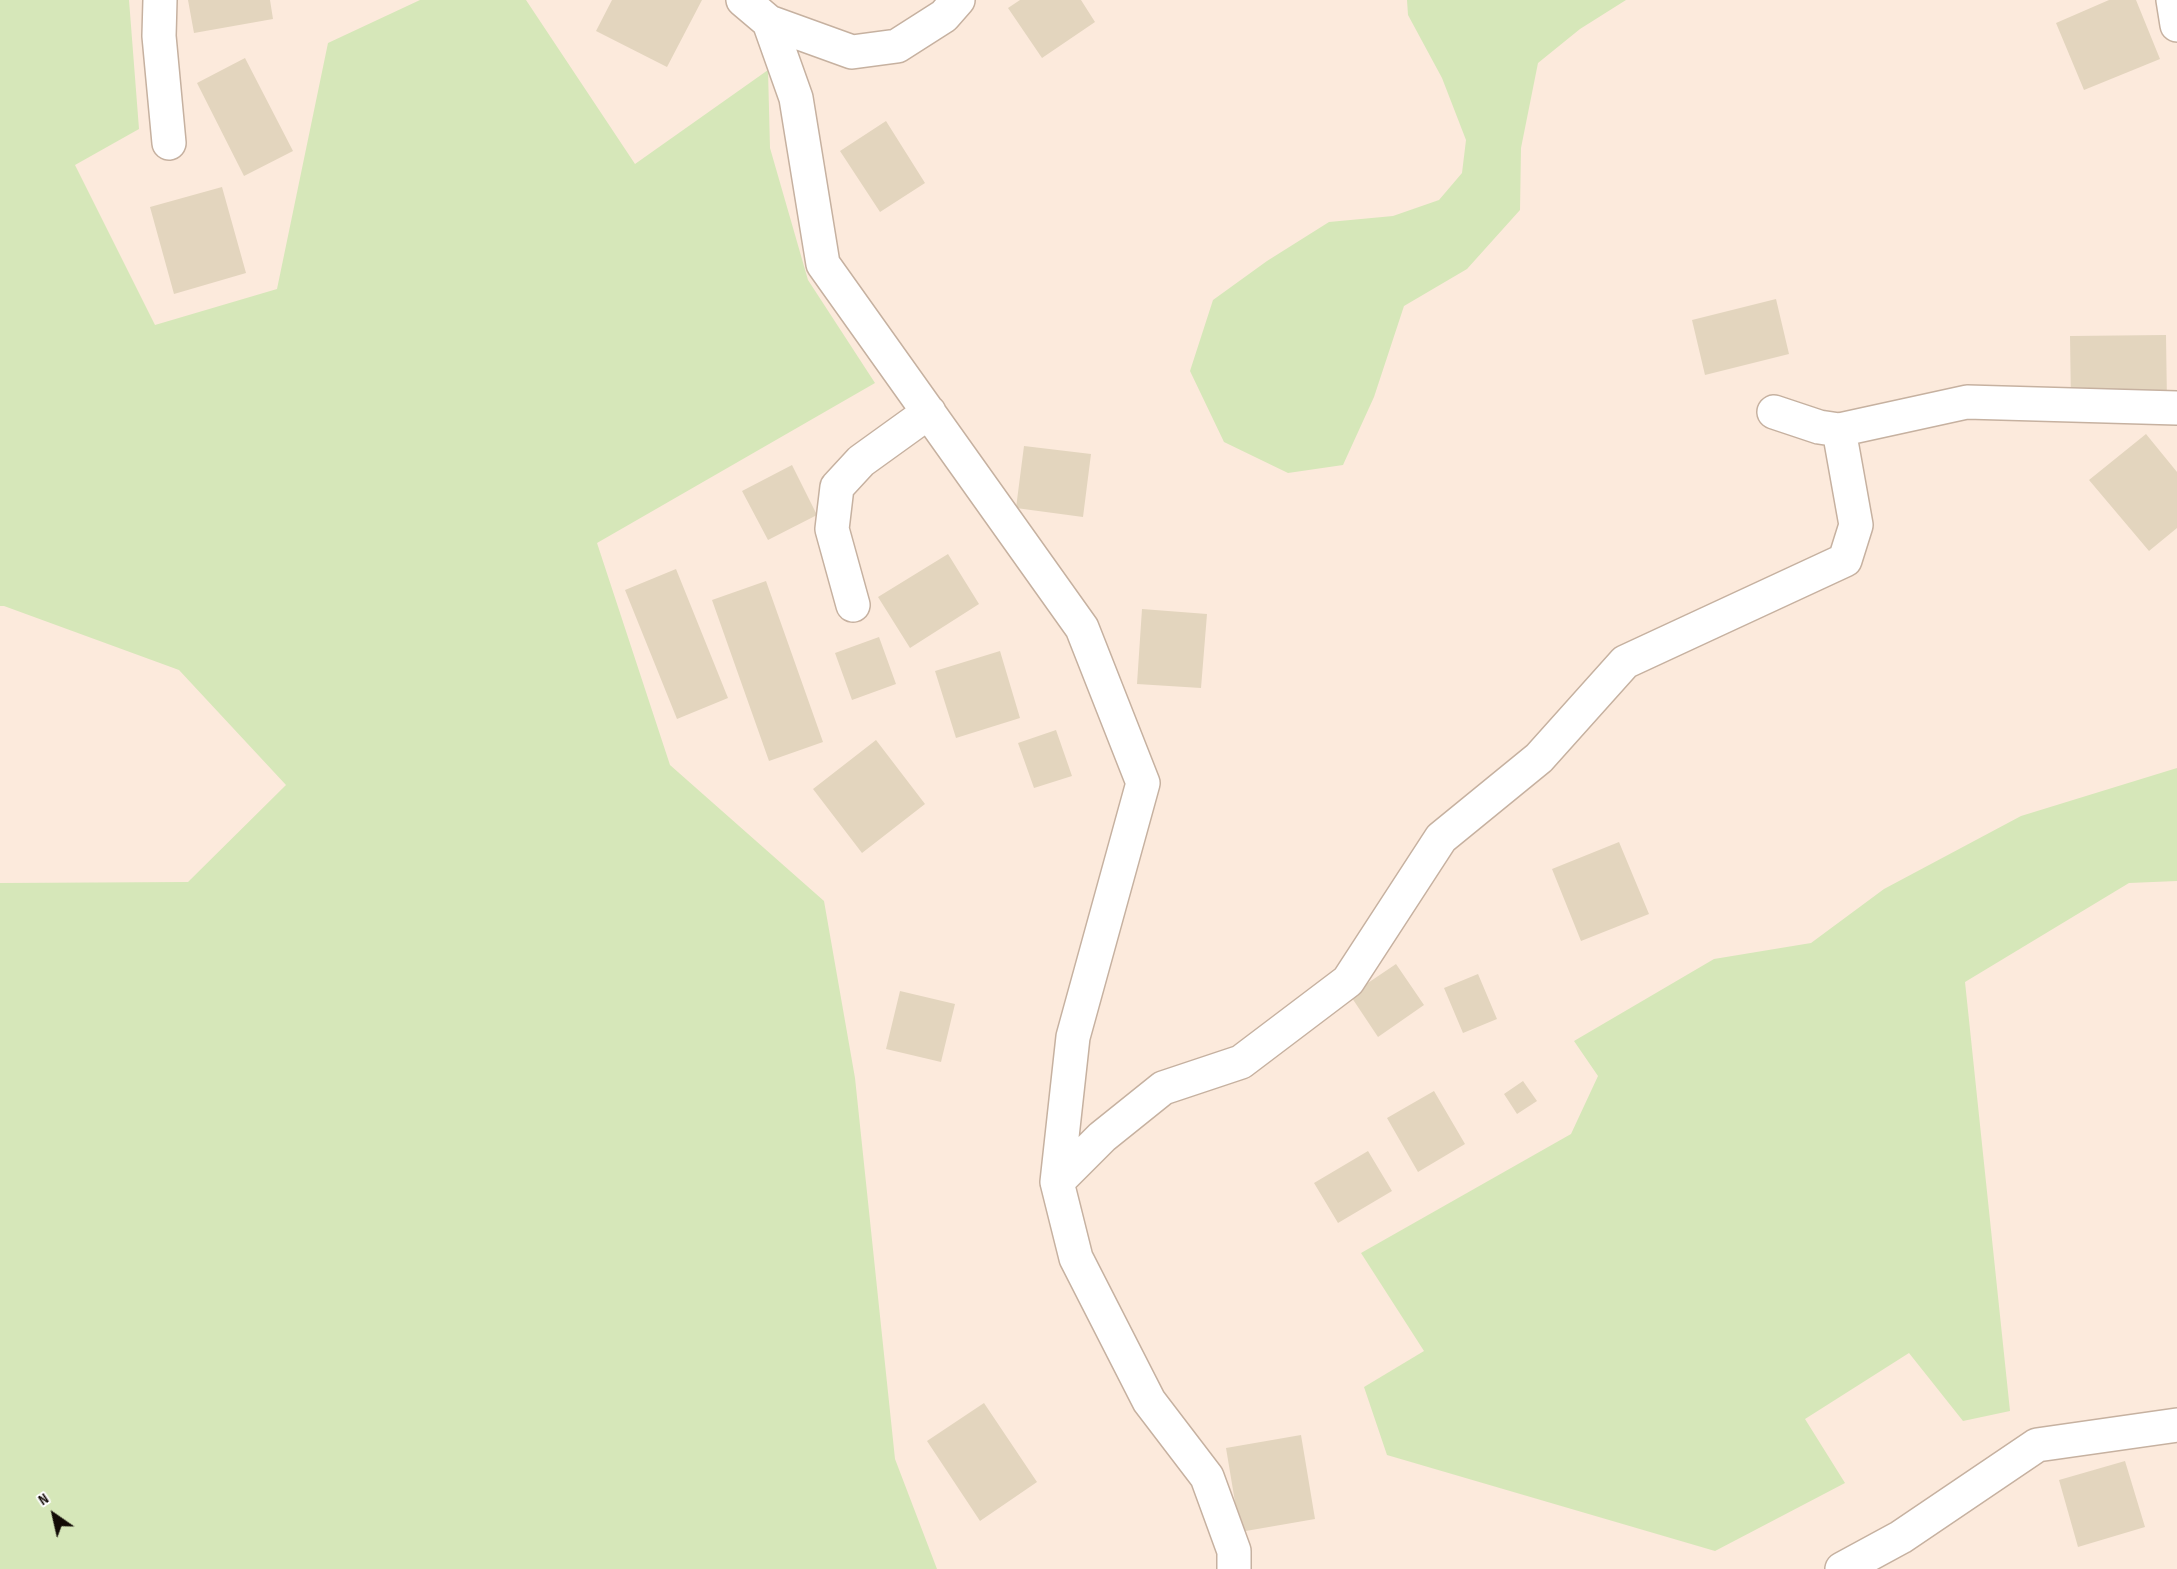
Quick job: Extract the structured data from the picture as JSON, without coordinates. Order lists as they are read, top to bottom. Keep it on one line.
{"north":"top left"}
